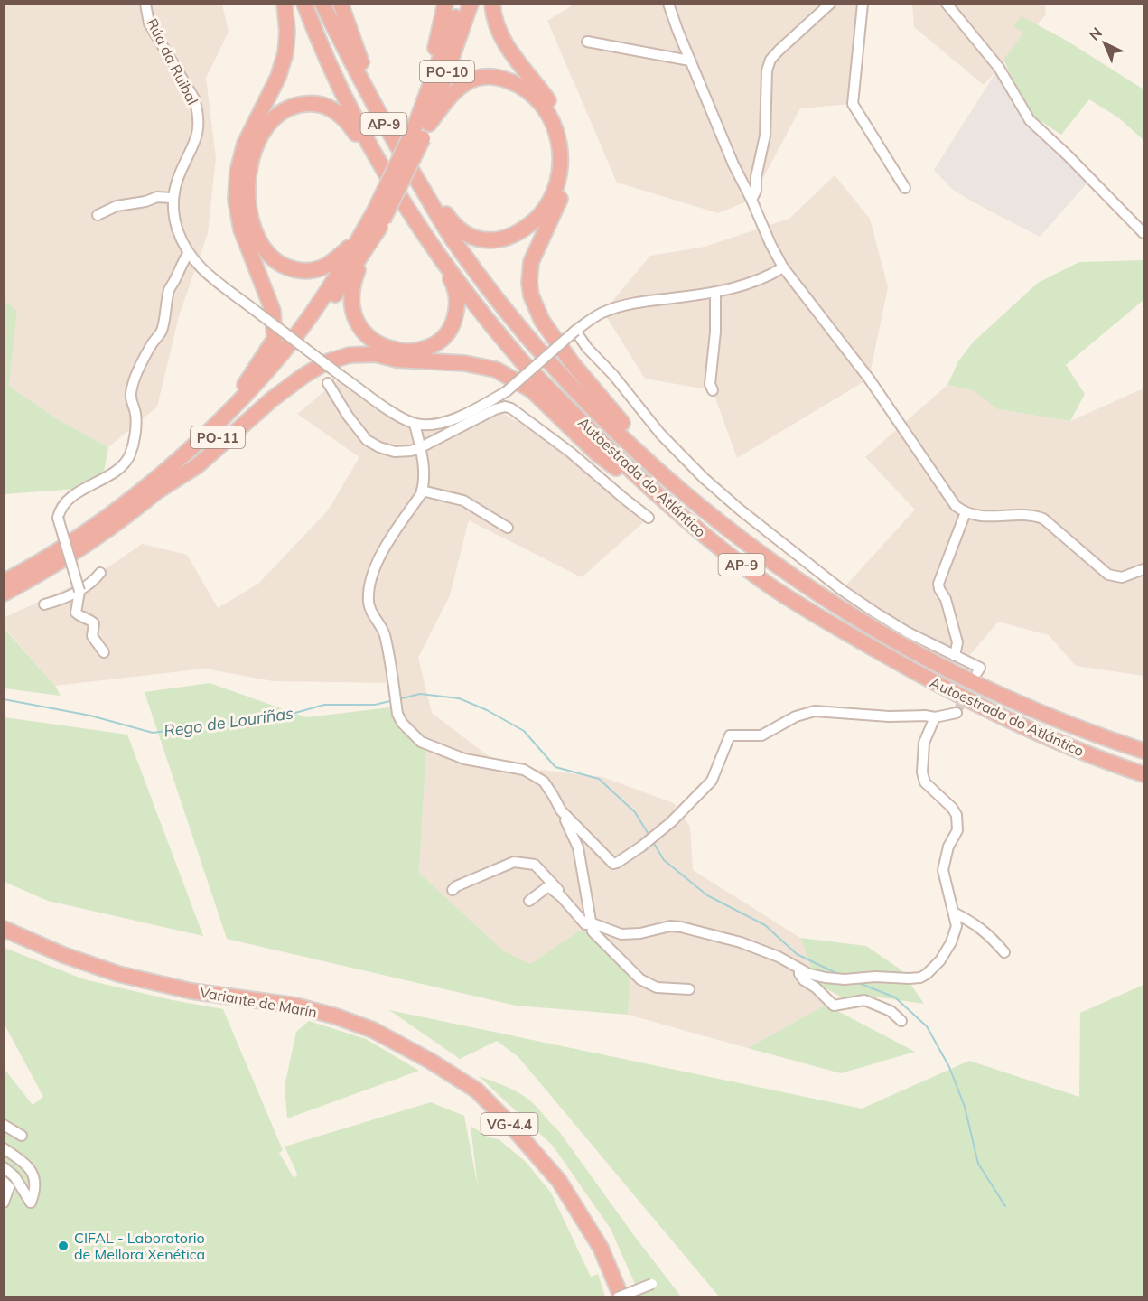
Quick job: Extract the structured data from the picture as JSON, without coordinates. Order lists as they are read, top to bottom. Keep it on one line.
{"streets":{"highway":["PO-10","AP-9","PO-11","Autoestrada do Atlántico","Variante de Marín","VG-4.4"],"street":["Rúa da Ruibal"]},"crossings":[["PO-10","PO-11"]],"water":["Rego de Louriñas"],"places":["CIFAL - Laboratorio de Mellora Xenética"],"north":"top left"}
